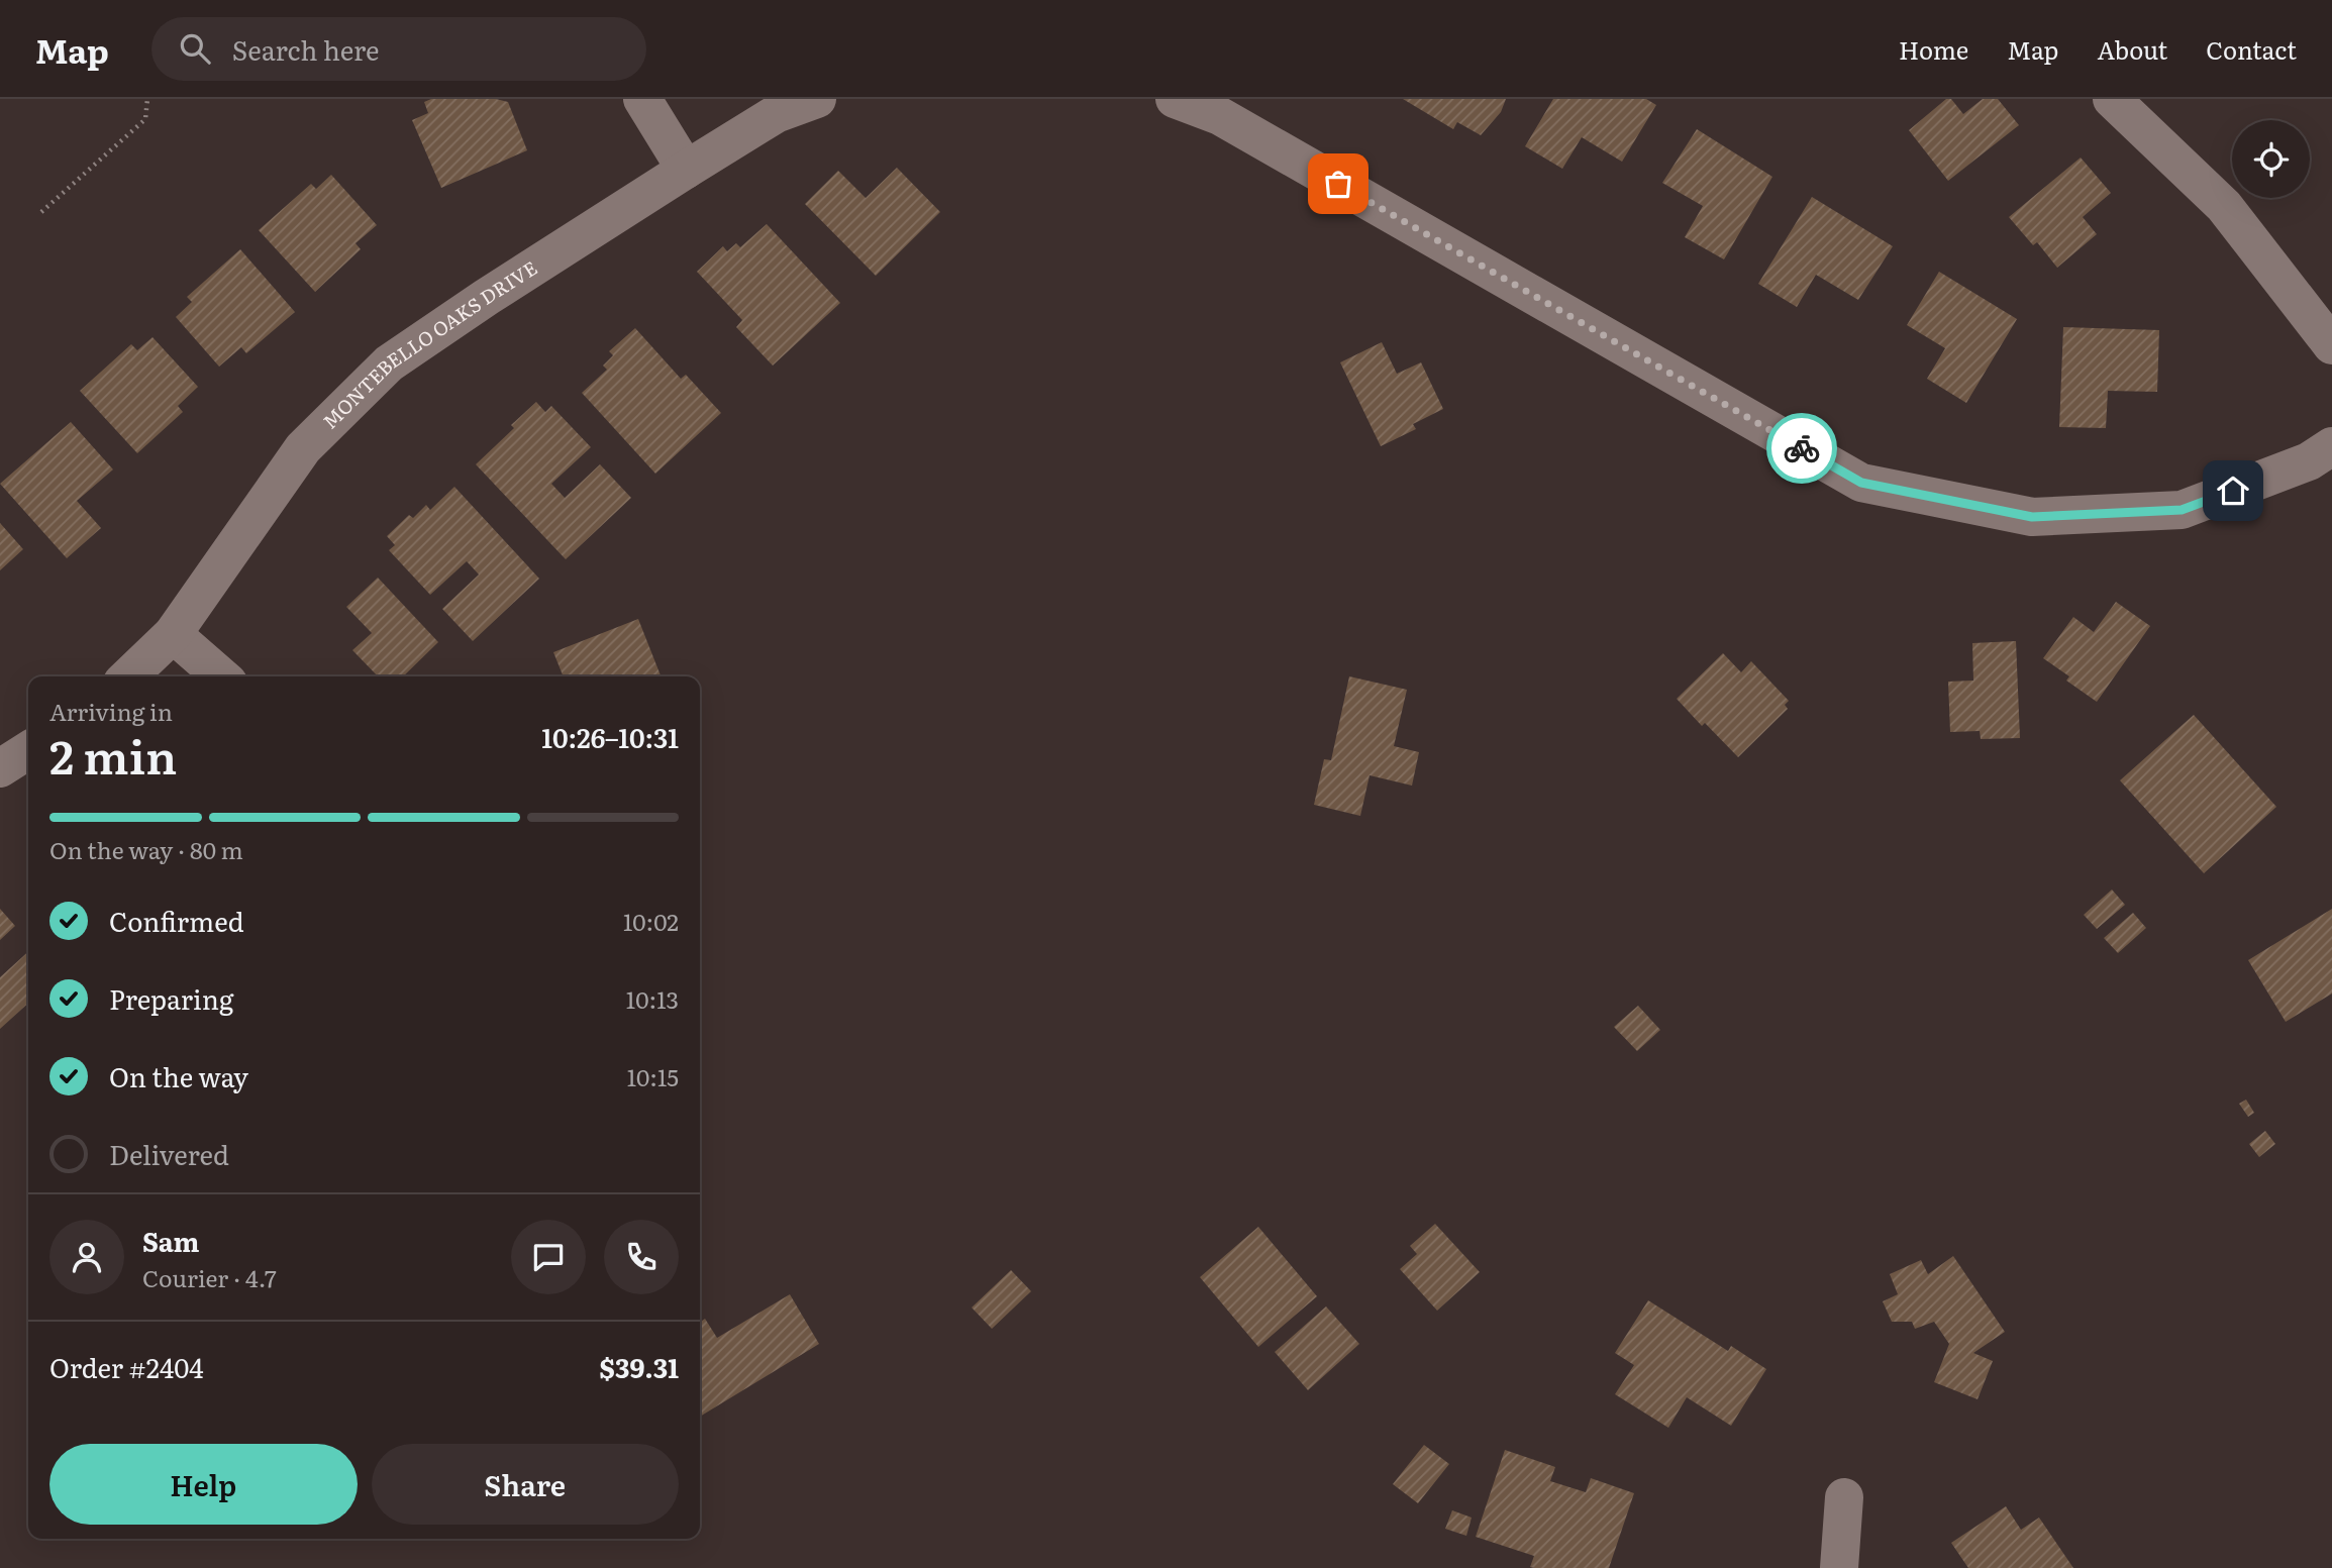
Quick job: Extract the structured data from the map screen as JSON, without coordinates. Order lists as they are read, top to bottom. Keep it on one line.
{"streets":{"street":["MONTEBELLO OAKS DRIVE"]},"page":{"header":"Map","search":"Search here","nav":["Home","Map","About","Contact"],"heading":["2 min","Arriving in","10:26–10:31"],"panel":["Sam","Courier · 4.7","Order #2404","$39.31"],"bar":"On the way · 80 m","list":[["Confirmed","10:02"],["Preparing","10:13"],["On the way","10:15"],"Delivered"],"buttons":["Help","Share"]}}
